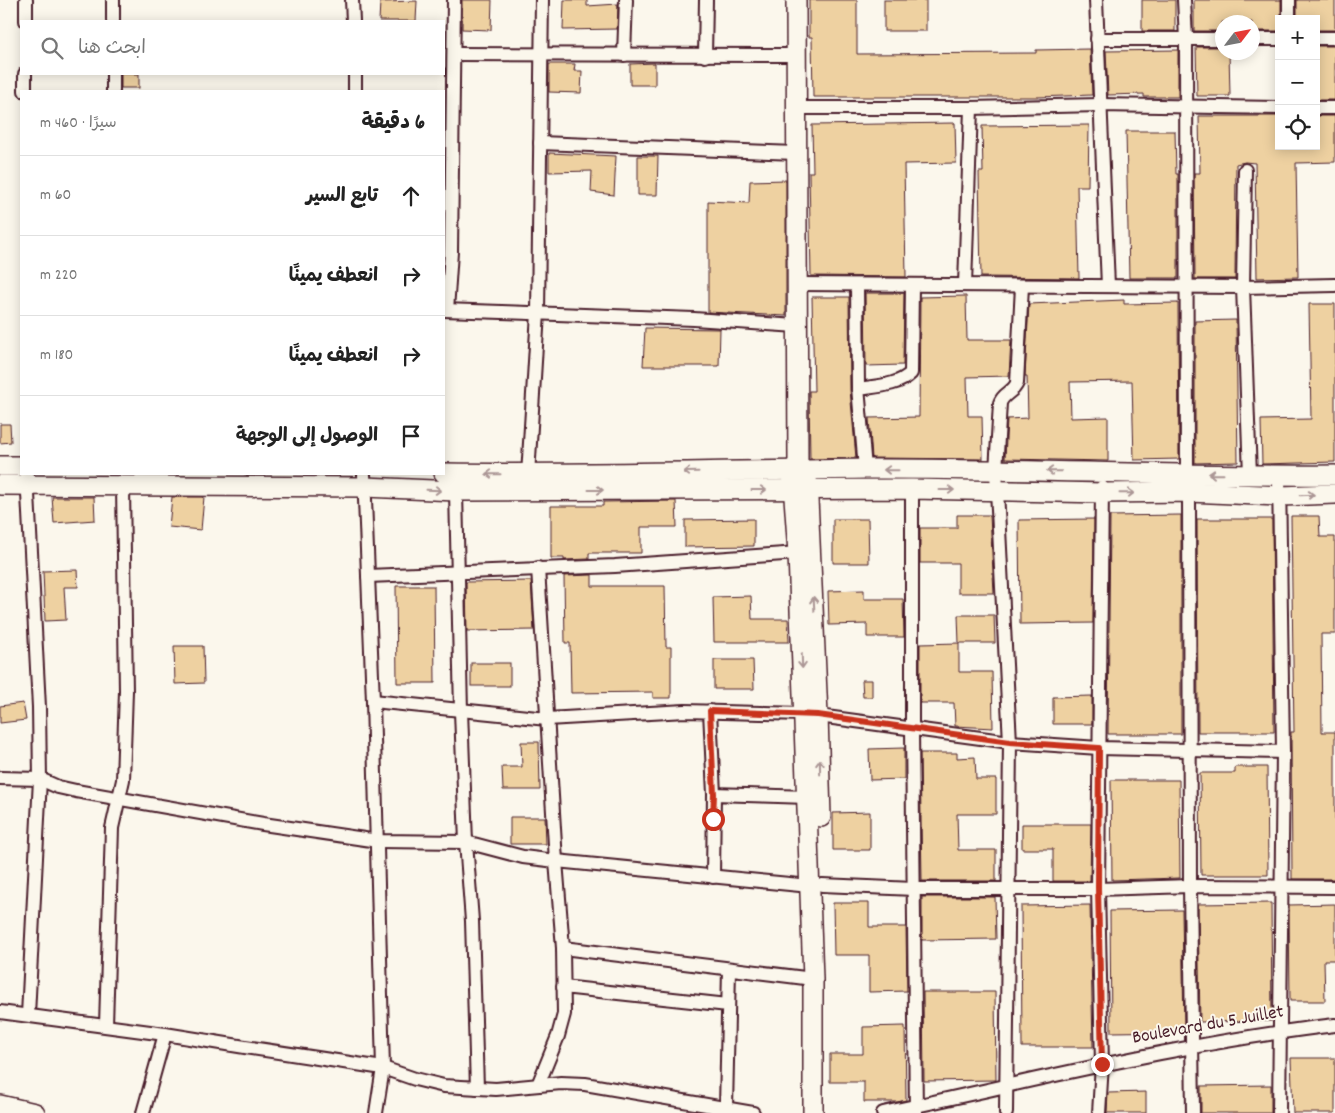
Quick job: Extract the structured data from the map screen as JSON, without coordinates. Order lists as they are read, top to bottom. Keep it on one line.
{"streets":{"street":["Boulevard du 5 Juillet"]},"north":"top right","page":{"map_buttons":["+","−"],"search":"ابحث هنا","heading":["6 دقيقة","سيرًا · 460 m"],"list":[["تابع السير","60 m"],["انعطف يمينًا","220 m"],["انعطف يمينًا","180 m"],"الوصول إلى الوجهة"]}}
